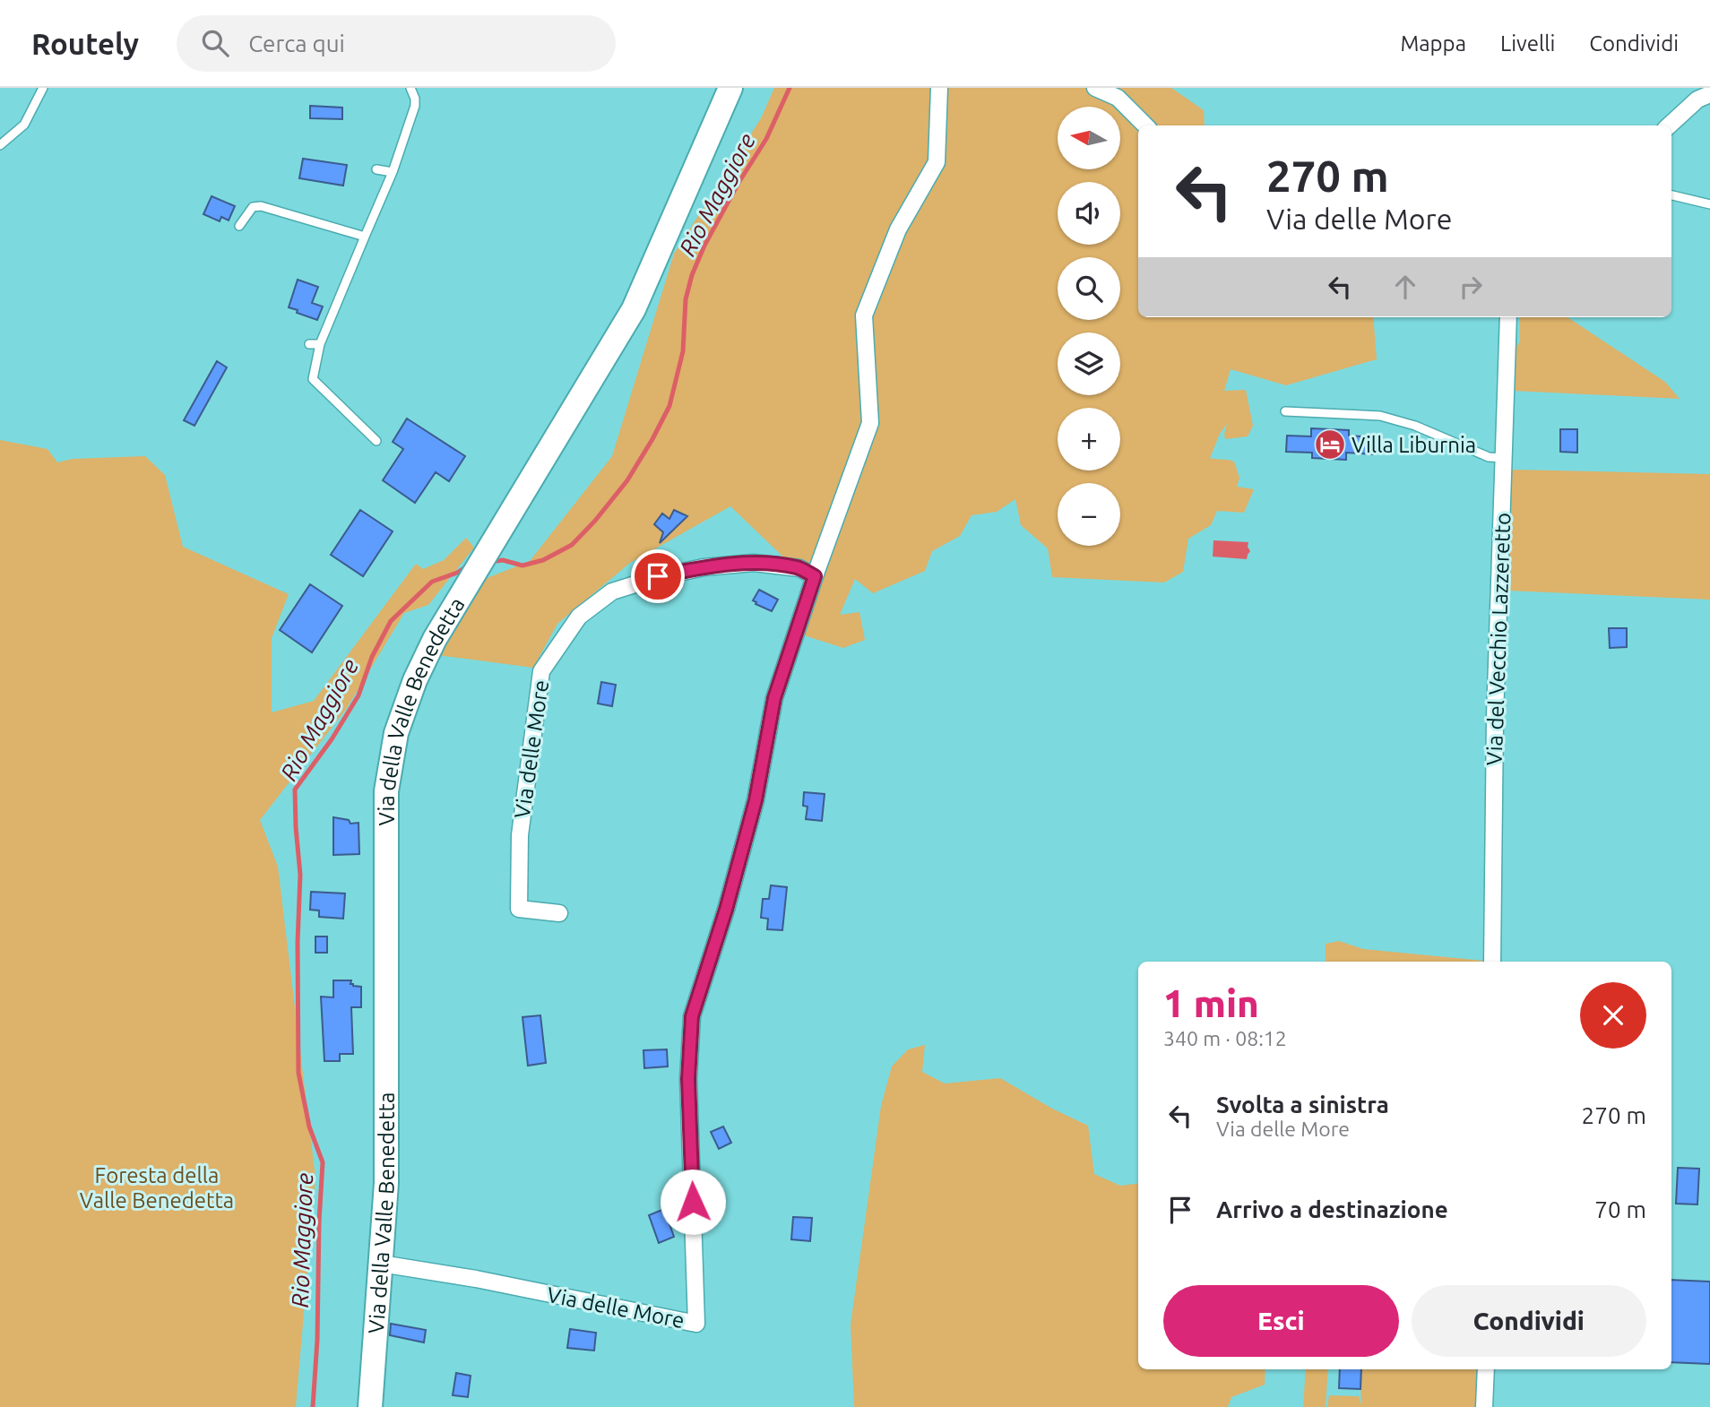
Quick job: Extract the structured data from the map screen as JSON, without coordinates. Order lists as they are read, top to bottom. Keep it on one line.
{"streets":{"main road":["Via della Valle Benedetta"],"street":["Via del Vecchio Lazzeretto","Via delle More"]},"crossings":[["Via della Valle Benedetta","Via delle More"]],"water":["Rio Maggiore"],"parks":["Foresta della Valle Benedetta"],"places":{"hotel":["Villa Liburnia"]},"north":"left","page":{"header":"Routely","search":"Cerca qui","nav":["Mappa","Livelli","Condividi"],"map_buttons":["+","−"],"turn":["270 m","Via delle More"],"heading":["1 min","340 m · 08:12"],"list":[{"name":"Svolta a sinistra","note":"Via delle More","value":"270 m"},{"name":"Arrivo a destinazione","value":"70 m"}],"buttons":["Esci","Condividi"]}}
